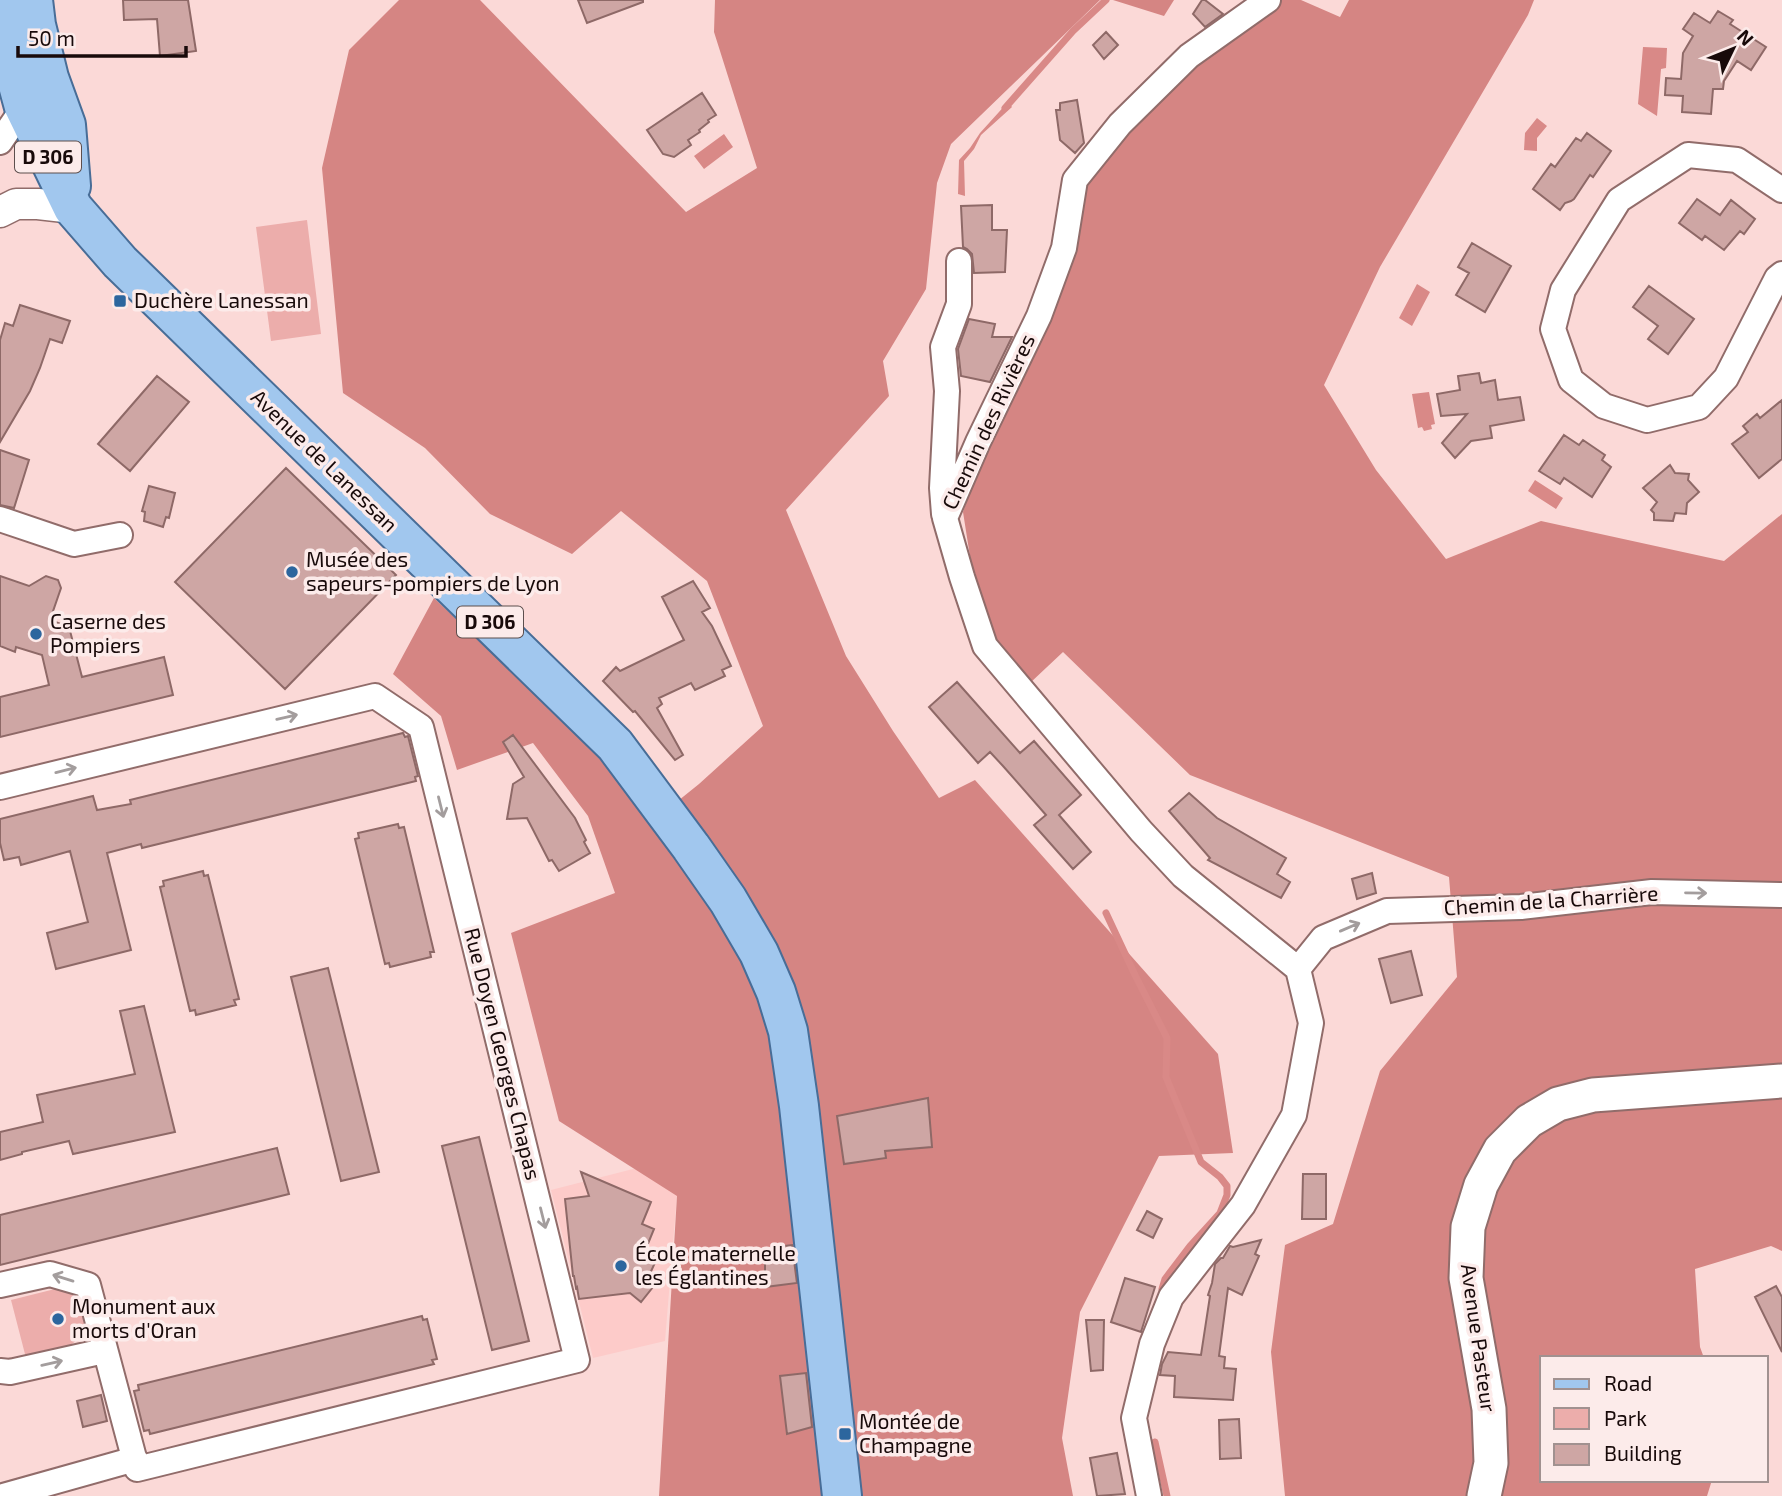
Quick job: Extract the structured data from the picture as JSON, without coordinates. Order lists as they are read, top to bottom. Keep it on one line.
{"streets":{"main road":["D 306","Avenue de Lanessan","Avenue Pasteur"],"street":["Chemin des Rivières","Chemin de la Charrière","Rue Doyen Georges Chapas"]},"crossings":[["D 306","Avenue de Lanessan"],["Chemin des Rivières","Chemin de la Charrière"]],"one_way":["Chemin de la Charrière"],"places":{"transit":["Duchère Lanessan","Montée de Champagne"],"other":["Musée des sapeurs-pompiers de Lyon","Caserne des Pompiers","École maternelle les Églantines","Monument aux morts d'Oran"]},"legend":["Road","Park","Building"],"scale_bar":"50 m","north":"top right"}
